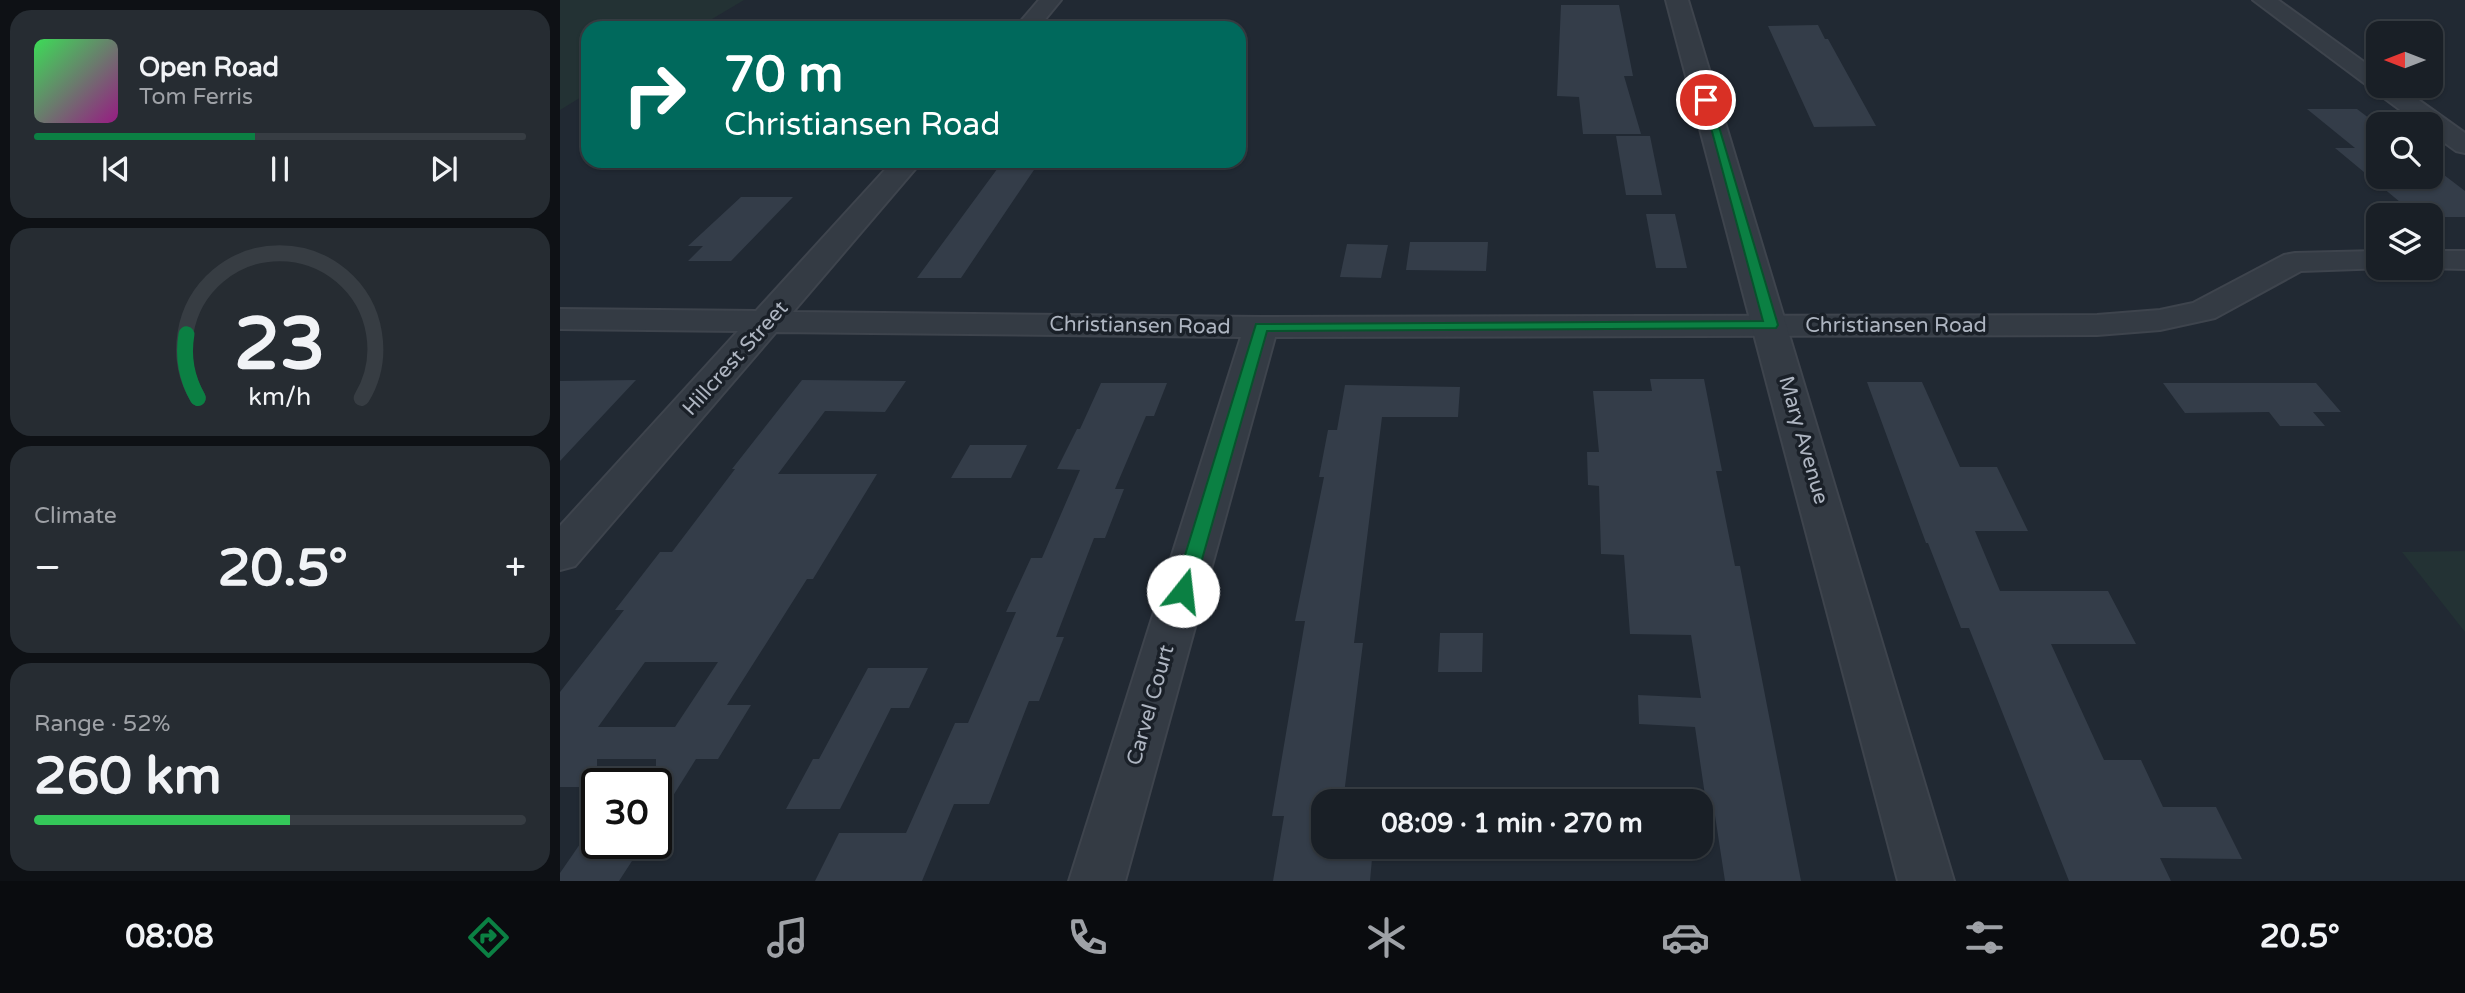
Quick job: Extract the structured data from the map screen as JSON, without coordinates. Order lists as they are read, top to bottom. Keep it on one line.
{"streets":{"street":["Christiansen Road","Hillcrest Street","Mary Avenue","Carvel Court"]},"crossings":[["Christiansen Road","Hillcrest Street"],["Christiansen Road","Mary Avenue"],["Christiansen Road","Carvel Court"]],"north":"left","page":{"turn":["70 m","Christiansen Road"],"song":["Open Road","Tom Ferris"],"tile":["Climate",["Range · 52%","260 km"]],"heat":["−","20.5°","+"],"limit":"30","trip":"08:09 · 1 min · 270 m","tabs":["08:08","20.5°"],"gauge":["23","km/h"]}}
